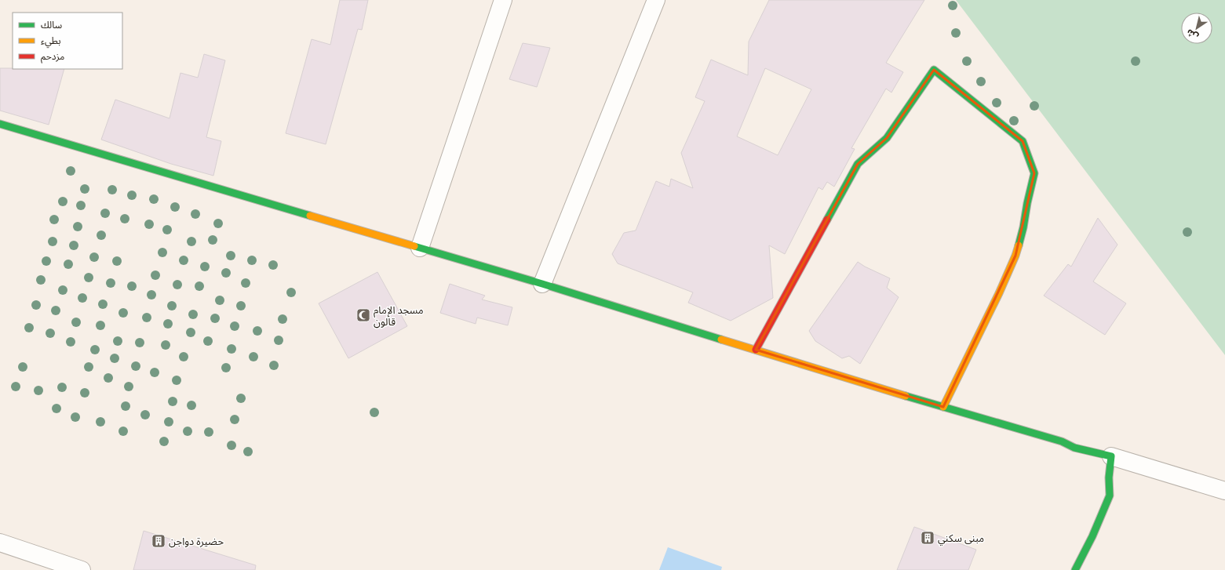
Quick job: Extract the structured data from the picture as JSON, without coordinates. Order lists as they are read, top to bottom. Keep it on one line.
{"places":{"mosque":["مسجد الإمام قالون"],"building":["مبنى سكني","حضيرة دواجن"]},"legend":["سالك","بطيء","مزدحم"],"north":"bottom left"}
